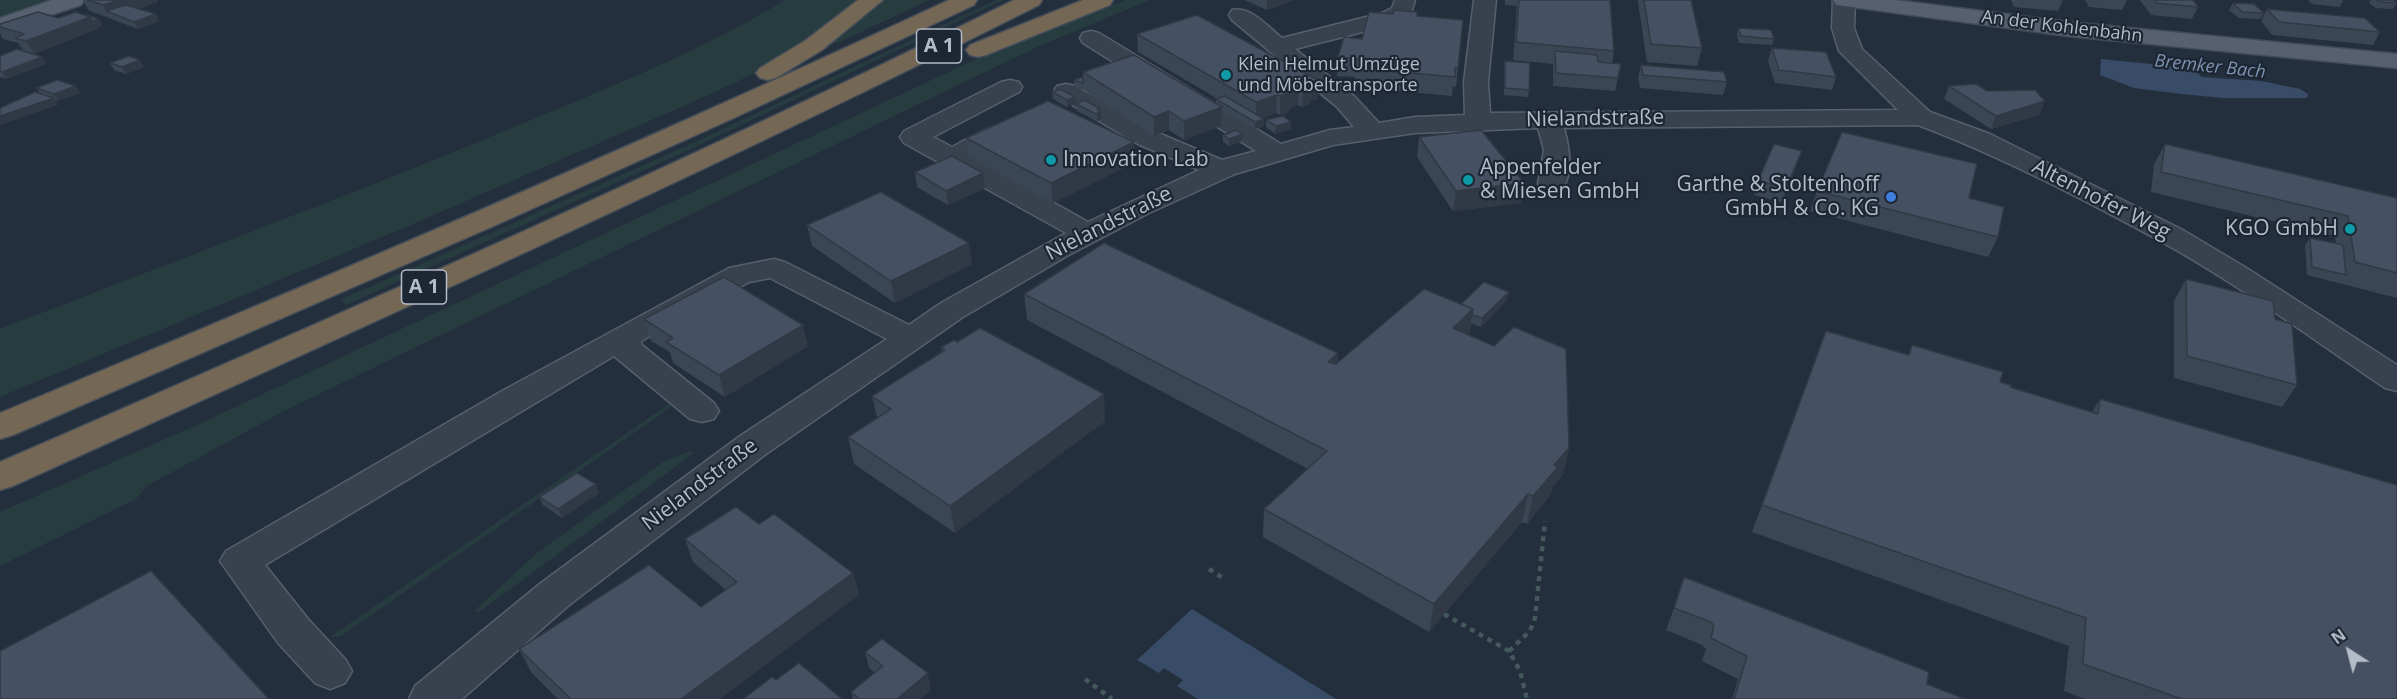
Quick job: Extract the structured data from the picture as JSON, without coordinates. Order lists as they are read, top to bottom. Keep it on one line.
{"streets":{"highway":["A 1"],"main road":["An der Kohlenbahn"],"street":["Nielandstraße","Altenhofer Weg"]},"crossings":[["An der Kohlenbahn","Altenhofer Weg"],["Nielandstraße","Altenhofer Weg"]],"water":["Bremker Bach"],"places":["Klein Helmut Umzüge und Möbeltransporte","Innovation Lab","Appenfelder & Miesen GmbH","Garthe & Stoltenhoff GmbH & Co. KG","KGO GmbH"],"north":"top left"}
